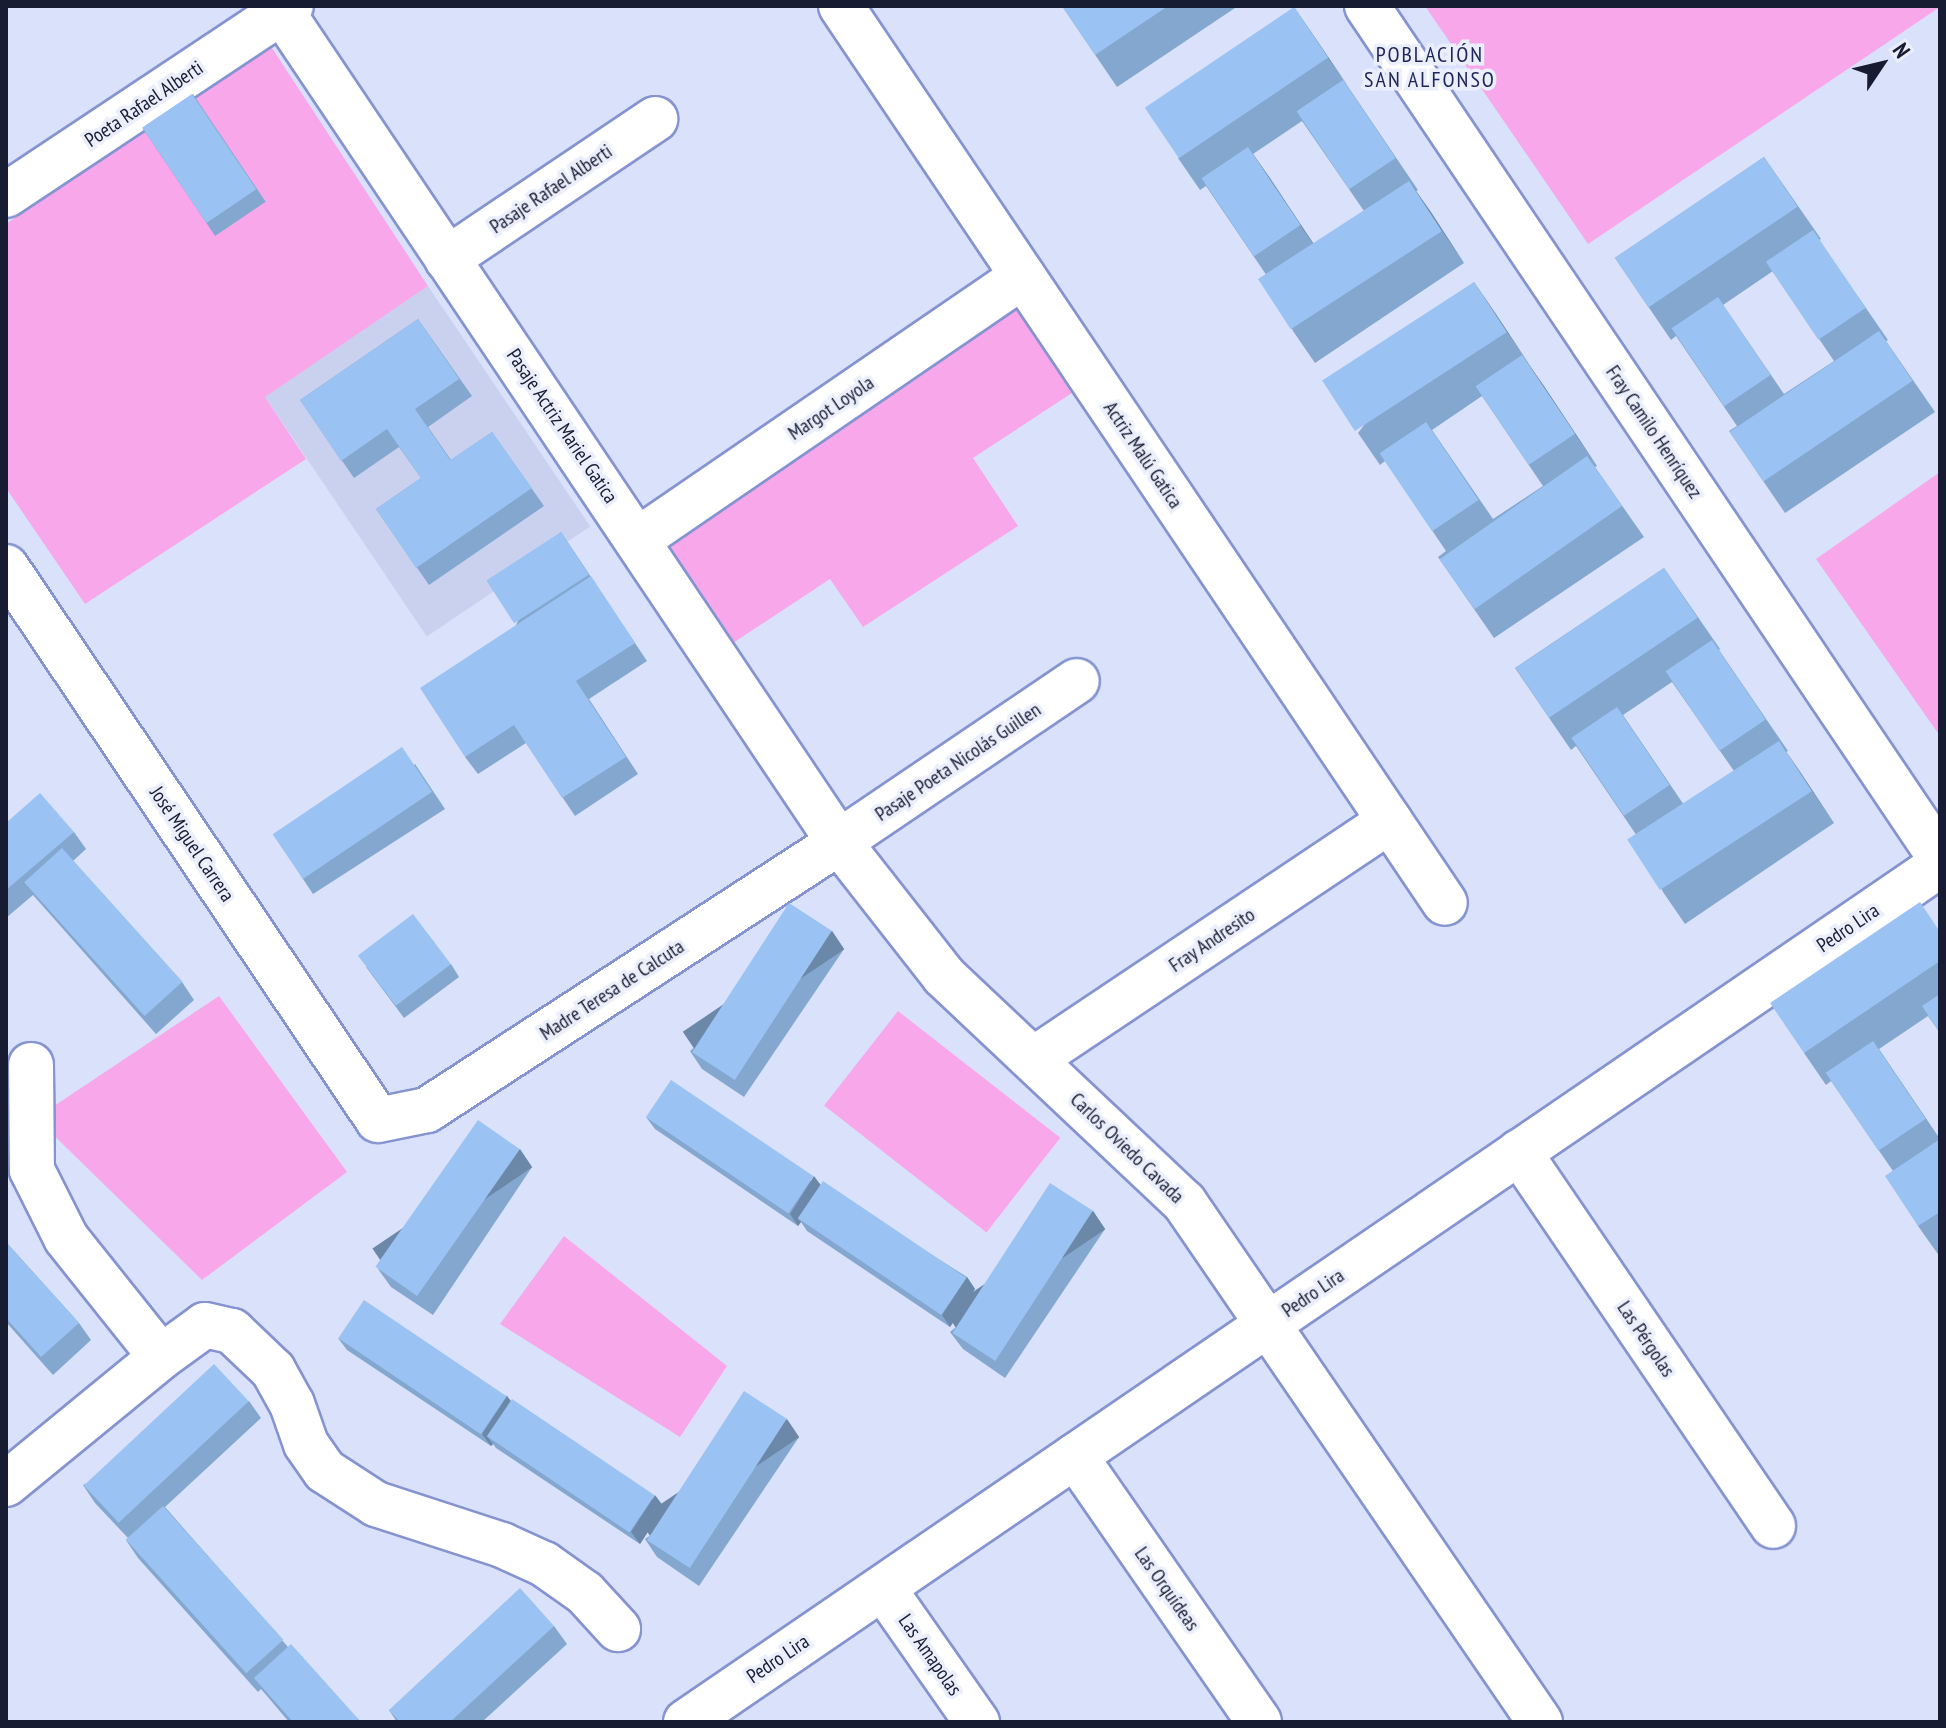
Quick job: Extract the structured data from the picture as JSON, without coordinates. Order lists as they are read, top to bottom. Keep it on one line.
{"streets":{"street":["Poeta Rafael Alberti","Pasaje Rafael Alberti","Margot Loyola","Pasaje Actriz Mariel Gatica","Fray Camilo Henríquez","Actriz Malú Gatica","Pasaje Poeta Nicolás Guillen","José Miguel Carrera","Pedro Lira","Fray Andresito","Madre Teresa de Calcuta","Carlos Oviedo Cavada","Las Pérgolas","Las Orquídeas","Las Amapolas"]},"crossings":[["Poeta Rafael Alberti","Pasaje Actriz Mariel Gatica"],["Pasaje Rafael Alberti","Pasaje Actriz Mariel Gatica"],["Margot Loyola","Pasaje Actriz Mariel Gatica"],["Margot Loyola","Actriz Malú Gatica"],["Pasaje Actriz Mariel Gatica","Pasaje Poeta Nicolás Guillen"],["Pasaje Actriz Mariel Gatica","Madre Teresa de Calcuta"],["Pasaje Actriz Mariel Gatica","Carlos Oviedo Cavada"],["Actriz Malú Gatica","Fray Andresito"],["Pasaje Poeta Nicolás Guillen","Madre Teresa de Calcuta"],["Pasaje Poeta Nicolás Guillen","Carlos Oviedo Cavada"],["José Miguel Carrera","Madre Teresa de Calcuta"],["Pedro Lira","Carlos Oviedo Cavada"],["Pedro Lira","Las Pérgolas"],["Pedro Lira","Las Orquídeas"],["Pedro Lira","Las Amapolas"],["Fray Andresito","Carlos Oviedo Cavada"],["Madre Teresa de Calcuta","Carlos Oviedo Cavada"]],"districts":["POBLACIÓN SAN ALFONSO"],"north":"top right"}
